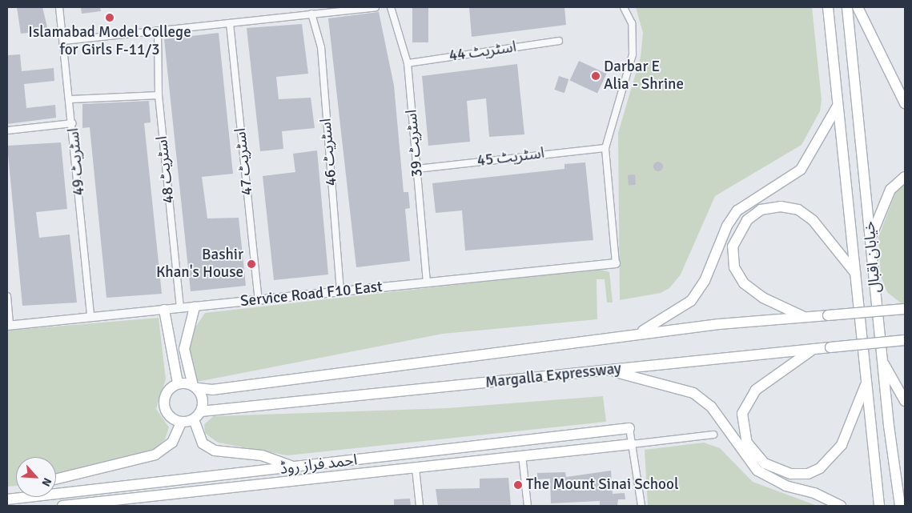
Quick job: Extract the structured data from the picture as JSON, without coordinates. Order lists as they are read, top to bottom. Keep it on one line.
{"streets":{"main road":["خیابان اقبال","Margalla Expressway","احمد فراز روڈ"],"street":["اسٹریٹ 44","اسٹریٹ 39","اسٹریٹ 46","اسٹریٹ 45","اسٹریٹ 49","اسٹریٹ 47","اسٹریٹ 48","Service Road F10 East"]},"crossings":[["اسٹریٹ 44","اسٹریٹ 39"],["اسٹریٹ 39","اسٹریٹ 45"],["اسٹریٹ 39","Service Road F10 East"],["اسٹریٹ 46","Service Road F10 East"],["اسٹریٹ 49","Service Road F10 East"],["اسٹریٹ 47","Service Road F10 East"],["اسٹریٹ 48","Service Road F10 East"]],"places":["Islamabad Model College for Girls F-11/3","Darbar E Alia - Shrine","Bashir Khan's House","The Mount Sinai School"],"north":"bottom right"}
